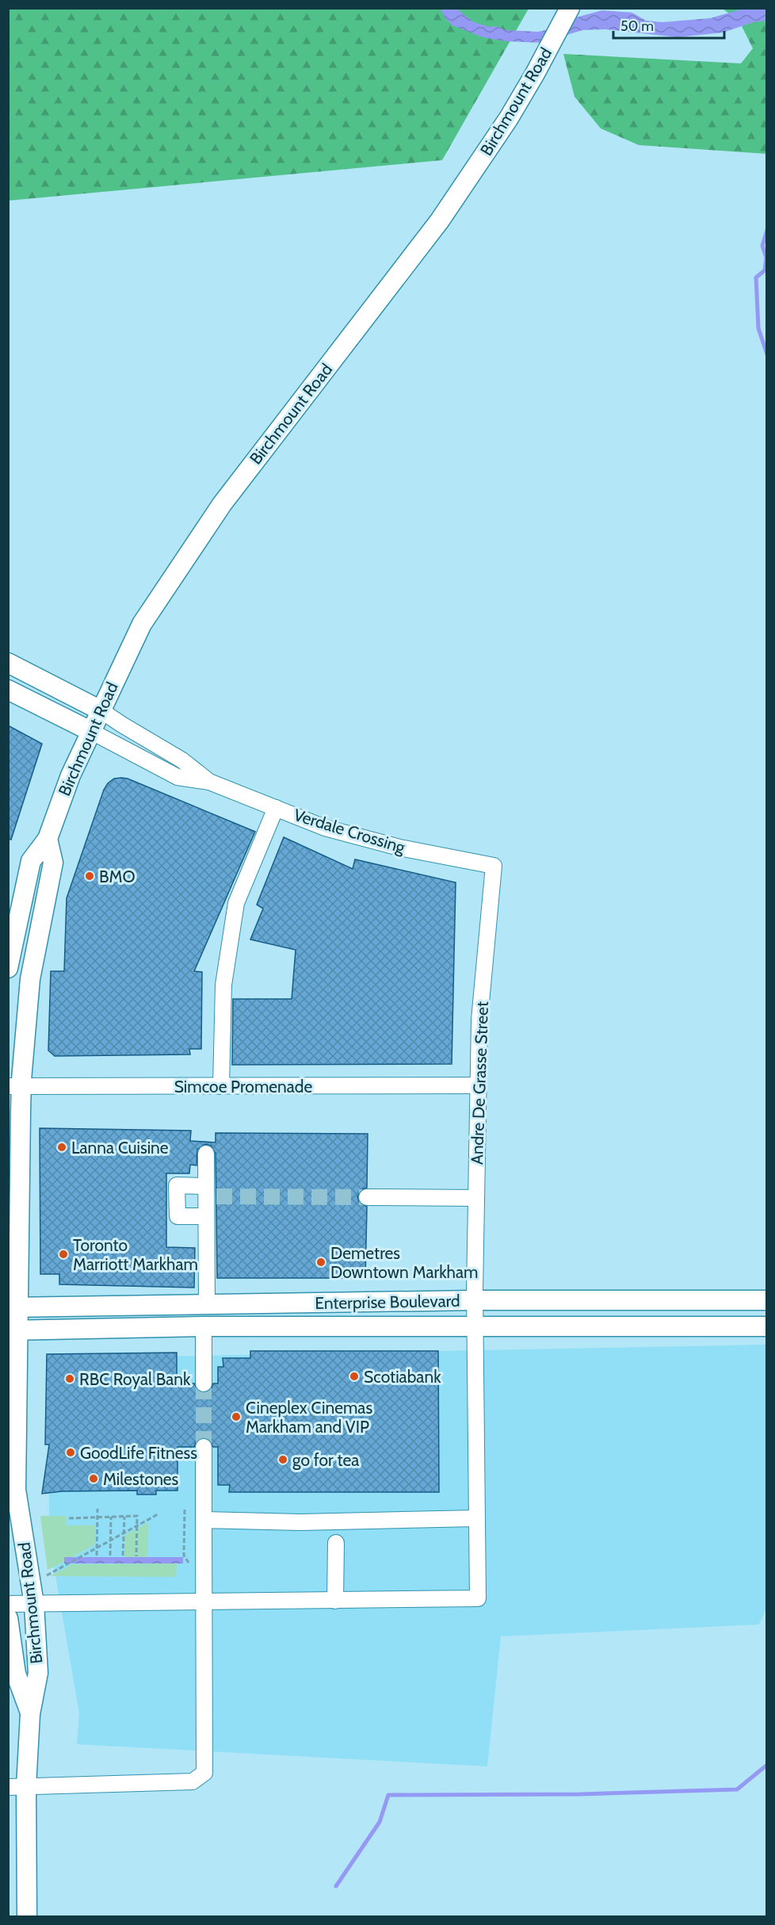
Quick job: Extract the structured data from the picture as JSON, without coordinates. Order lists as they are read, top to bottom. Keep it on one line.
{"streets":{"main road":["Birchmount Road","Verdale Crossing","Enterprise Boulevard"],"street":["Andre De Grasse Street","Simcoe Promenade"]},"crossings":[["Birchmount Road","Verdale Crossing"],["Birchmount Road","Simcoe Promenade"],["Birchmount Road","Enterprise Boulevard"],["Verdale Crossing","Andre De Grasse Street"],["Andre De Grasse Street","Simcoe Promenade"],["Andre De Grasse Street","Enterprise Boulevard"]],"places":["BMO","Lanna Cuisine","Toronto Marriott Markham","Demetres Downtown Markham","Scotiabank","RBC Royal Bank","Cineplex Cinemas Markham and VIP","GoodLife Fitness","go for tea","Milestones"],"scale_bar":"50 m"}
